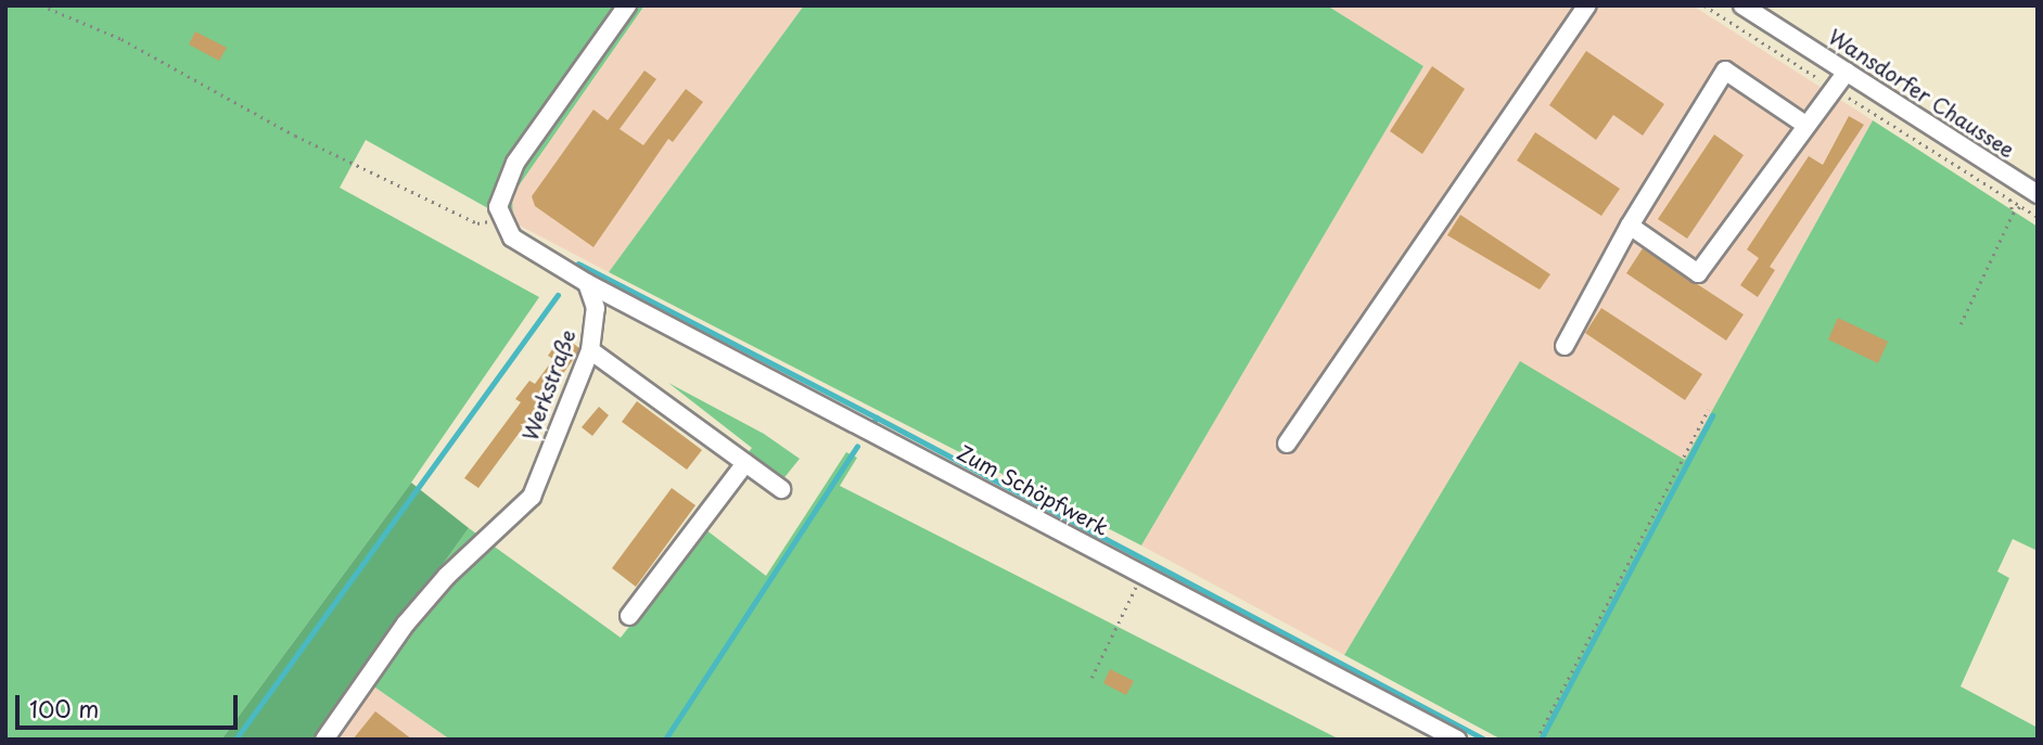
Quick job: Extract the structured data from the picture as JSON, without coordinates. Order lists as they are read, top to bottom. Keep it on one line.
{"streets":{"street":["Wansdorfer Chaussee","Werkstraße","Zum Schöpfwerk"]},"crossings":[["Werkstraße","Zum Schöpfwerk"]],"scale_bar":"100 m"}
